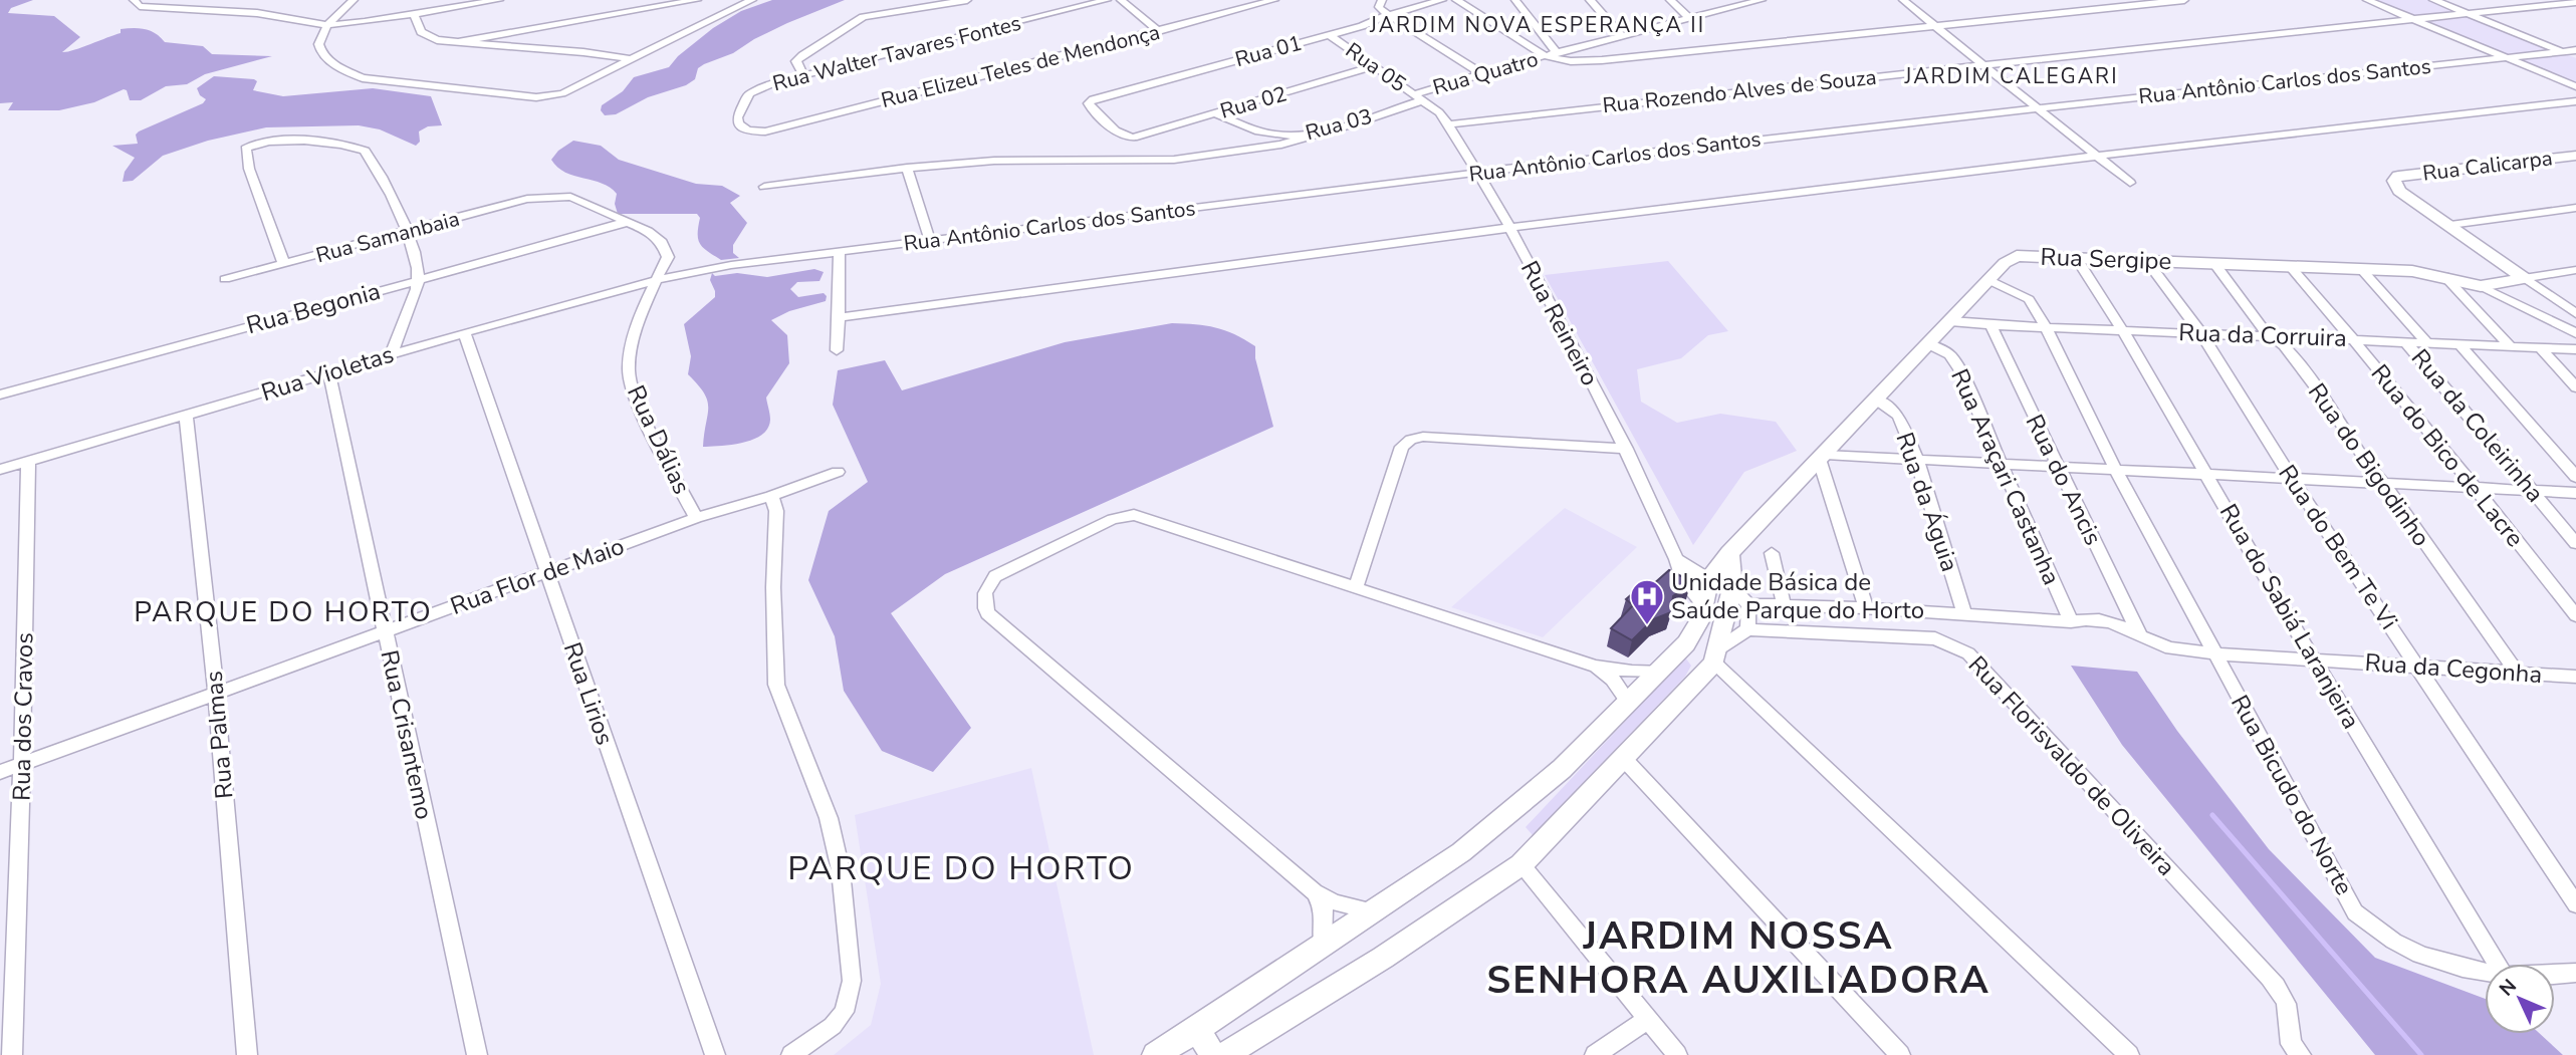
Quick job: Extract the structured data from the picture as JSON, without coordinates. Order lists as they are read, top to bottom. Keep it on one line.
{"streets":{"street":["Rua 01","Rua Walter Tavares Fontes","Rua Elizeu Teles de Mendonça","Rua 05","Rua Quatro","Rua Antônio Carlos dos Santos","Rua Rozendo Alves de Souza","Rua 02","Rua 03","Rua Calicarpa","Rua Samanbaia","Rua Sergipe","Rua Begonia","Rua Reineiro","Rua da Corruira","Rua Violetas","Rua da Coleirinha","Rua Dálias","Rua do Bico de Lacre","Rua do Bigodinho","Rua Araçari Castanha","Rua do Ancis","Rua da Águia","Rua do Bem Te Vi","Rua Flor de Maio","Rua do Sabiá Laranjeira","Rua da Cegonha","Rua Lirios","Rua dos Cravos","Rua Palmas","Rua Crisantemo","Rua Florisvaldo de Oliveira","Rua Bicudo do Norte"]},"crossings":[["Rua 01","Rua 05"],["Rua 01","Rua 02"],["Rua Walter Tavares Fontes","Rua Elizeu Teles de Mendonça"],["Rua 05","Rua Quatro"],["Rua 05","Rua 02"],["Rua 05","Rua 03"],["Rua 05","Rua Reineiro"],["Rua Quatro","Rua 03"],["Rua Quatro","Rua Reineiro"],["Rua Antônio Carlos dos Santos","Rua Reineiro"],["Rua Antônio Carlos dos Santos","Rua Violetas"],["Rua Antônio Carlos dos Santos","Rua Dálias"],["Rua Rozendo Alves de Souza","Rua Reineiro"],["Rua 02","Rua 03"],["Rua 03","Rua Reineiro"],["Rua Samanbaia","Rua Begonia"],["Rua Samanbaia","Rua Dálias"],["Rua Sergipe","Rua da Corruira"],["Rua Sergipe","Rua da Coleirinha"],["Rua Sergipe","Rua do Bico de Lacre"],["Rua Sergipe","Rua do Bigodinho"],["Rua Sergipe","Rua Araçari Castanha"],["Rua Sergipe","Rua da Águia"],["Rua Sergipe","Rua do Bem Te Vi"],["Rua Sergipe","Rua do Sabiá Laranjeira"],["Rua Begonia","Rua Dálias"],["Rua da Corruira","Rua da Coleirinha"],["Rua da Corruira","Rua do Bico de Lacre"],["Rua da Corruira","Rua do Bigodinho"],["Rua da Corruira","Rua do Ancis"],["Rua da Corruira","Rua do Bem Te Vi"],["Rua da Corruira","Rua do Sabiá Laranjeira"],["Rua da Corruira","Rua Bicudo do Norte"],["Rua Violetas","Rua Dálias"],["Rua Violetas","Rua Lirios"],["Rua Violetas","Rua dos Cravos"],["Rua Violetas","Rua Palmas"],["Rua Violetas","Rua Crisantemo"],["Rua Dálias","Rua Flor de Maio"],["Rua do Bigodinho","Rua da Cegonha"],["Rua Araçari Castanha","Rua da Cegonha"],["Rua do Ancis","Rua da Cegonha"],["Rua da Águia","Rua da Cegonha"],["Rua do Bem Te Vi","Rua da Cegonha"],["Rua Flor de Maio","Rua Lirios"],["Rua Flor de Maio","Rua dos Cravos"],["Rua Flor de Maio","Rua Palmas"],["Rua Flor de Maio","Rua Crisantemo"],["Rua do Sabiá Laranjeira","Rua da Cegonha"],["Rua da Cegonha","Rua Bicudo do Norte"]],"districts":["JARDIM NOVA ESPERANÇA II","JARDIM CALEGARI","PARQUE DO HORTO","PARQUE DO HORTO","JARDIM NOSSA SENHORA AUXILIADORA"],"places":{"hospital":["Unidade Básica de Saúde Parque do Horto"]},"north":"top left"}
